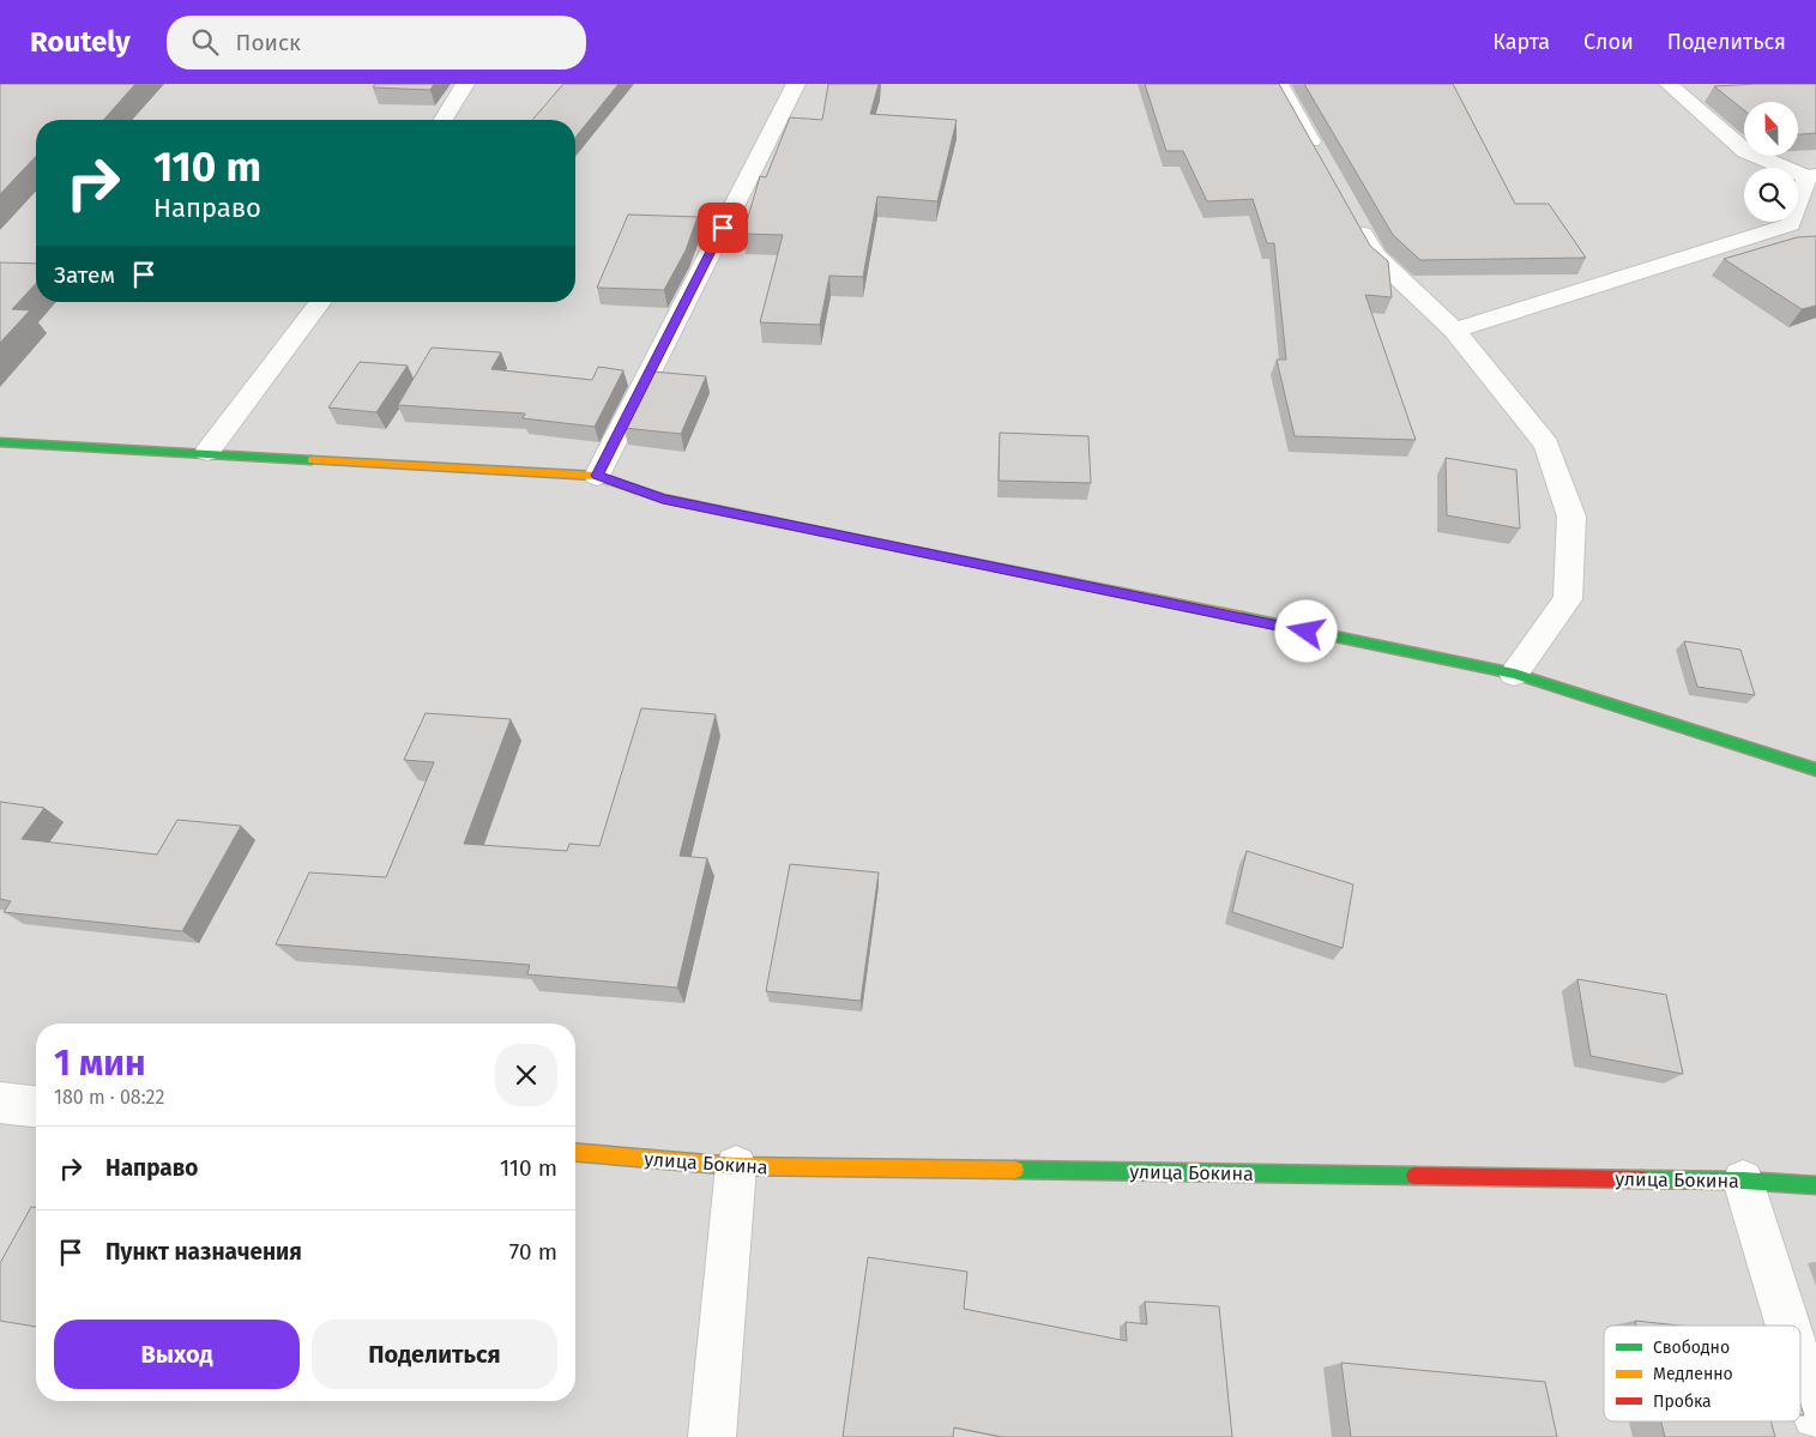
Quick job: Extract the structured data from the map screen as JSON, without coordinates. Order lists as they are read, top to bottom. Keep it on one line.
{"streets":{"street":["улица Бокина"]},"legend":["Свободно","Медленно","Пробка"],"north":"top","page":{"header":"Routely","search":"Поиск","nav":["Карта","Слои","Поделиться"],"turn":["110 m","Направо"],"then":"Затем","heading":["1 мин","180 m · 08:22"],"list":[{"name":"Направо","value":"110 m"},{"name":"Пункт назначения","value":"70 m"}],"buttons":["Выход","Поделиться"]}}
